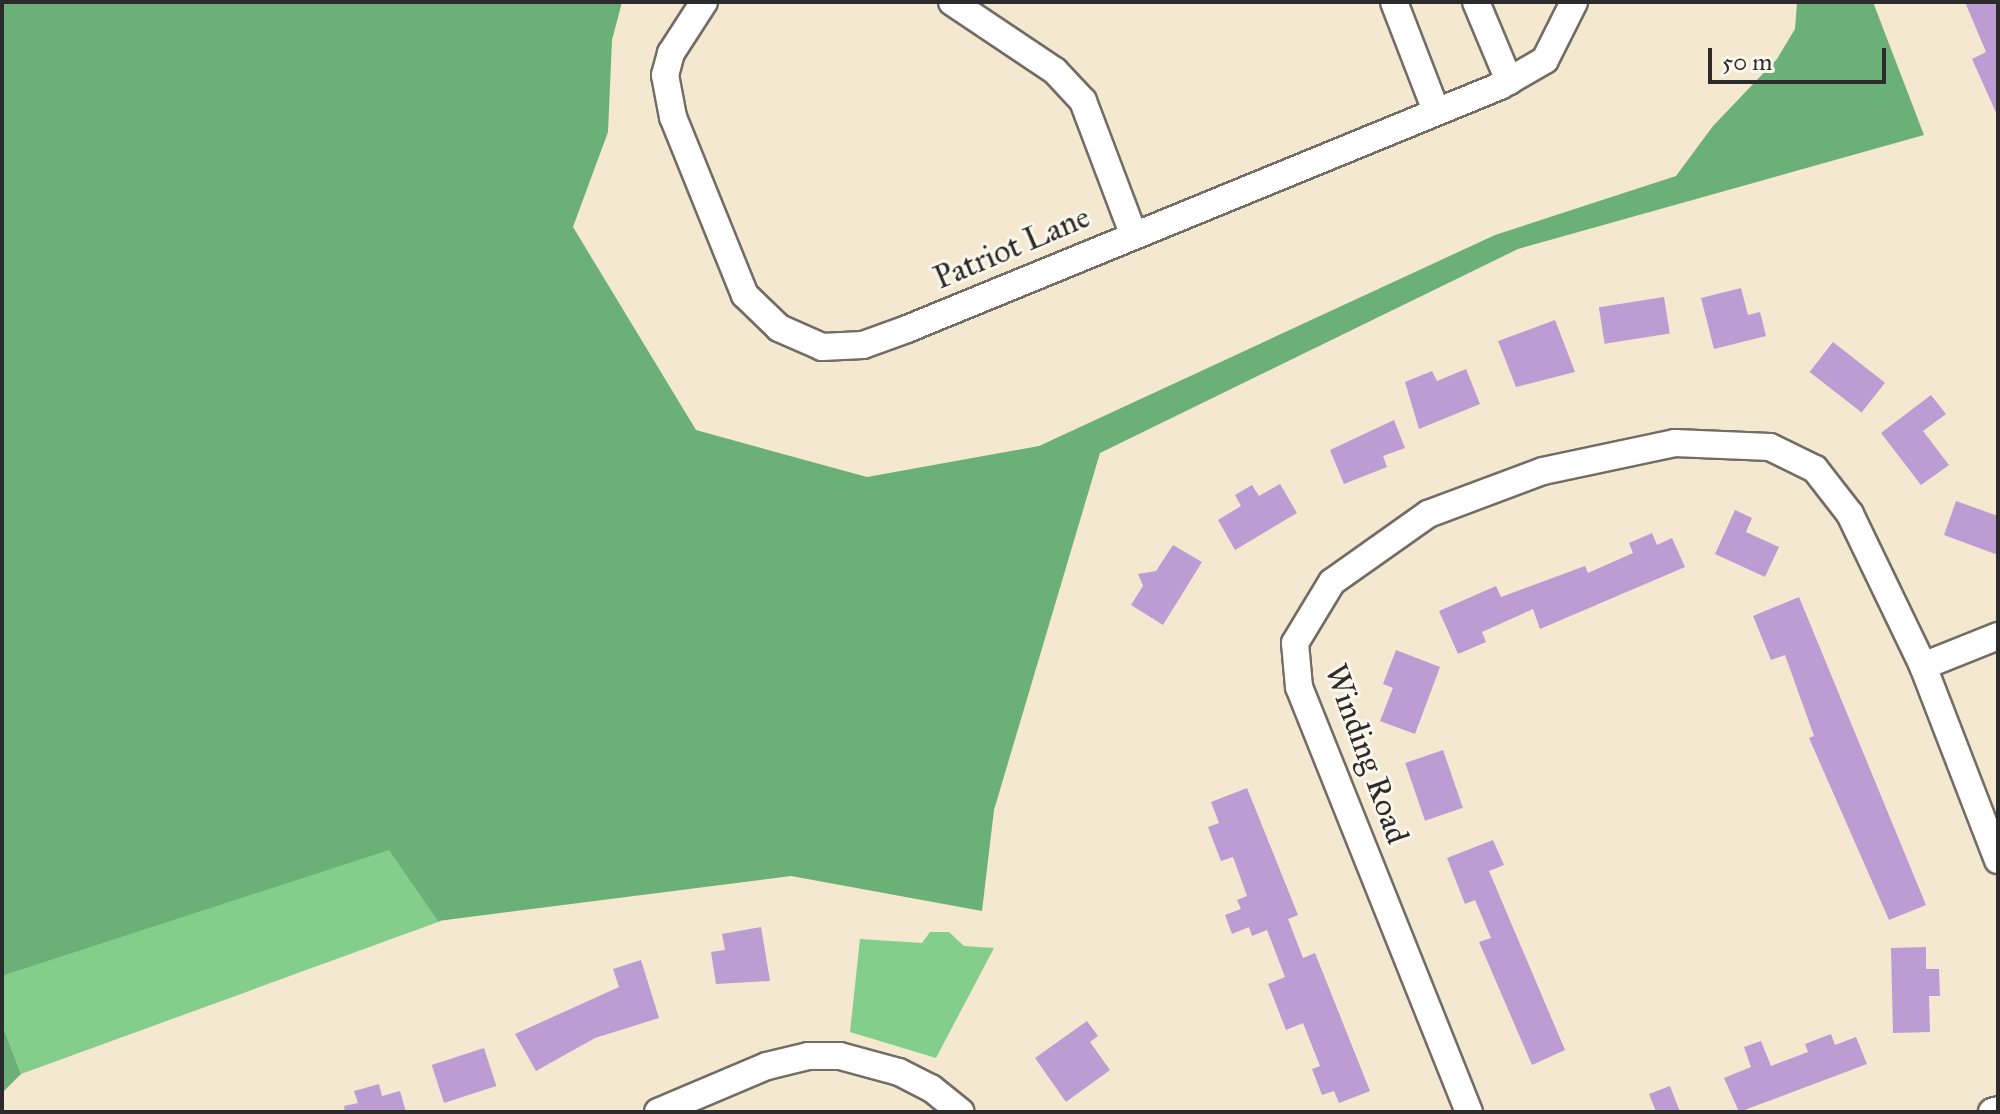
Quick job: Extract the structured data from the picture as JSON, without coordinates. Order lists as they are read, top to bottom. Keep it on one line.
{"streets":{"street":["Patriot Lane","Winding Road"]},"scale_bar":"50 m"}
